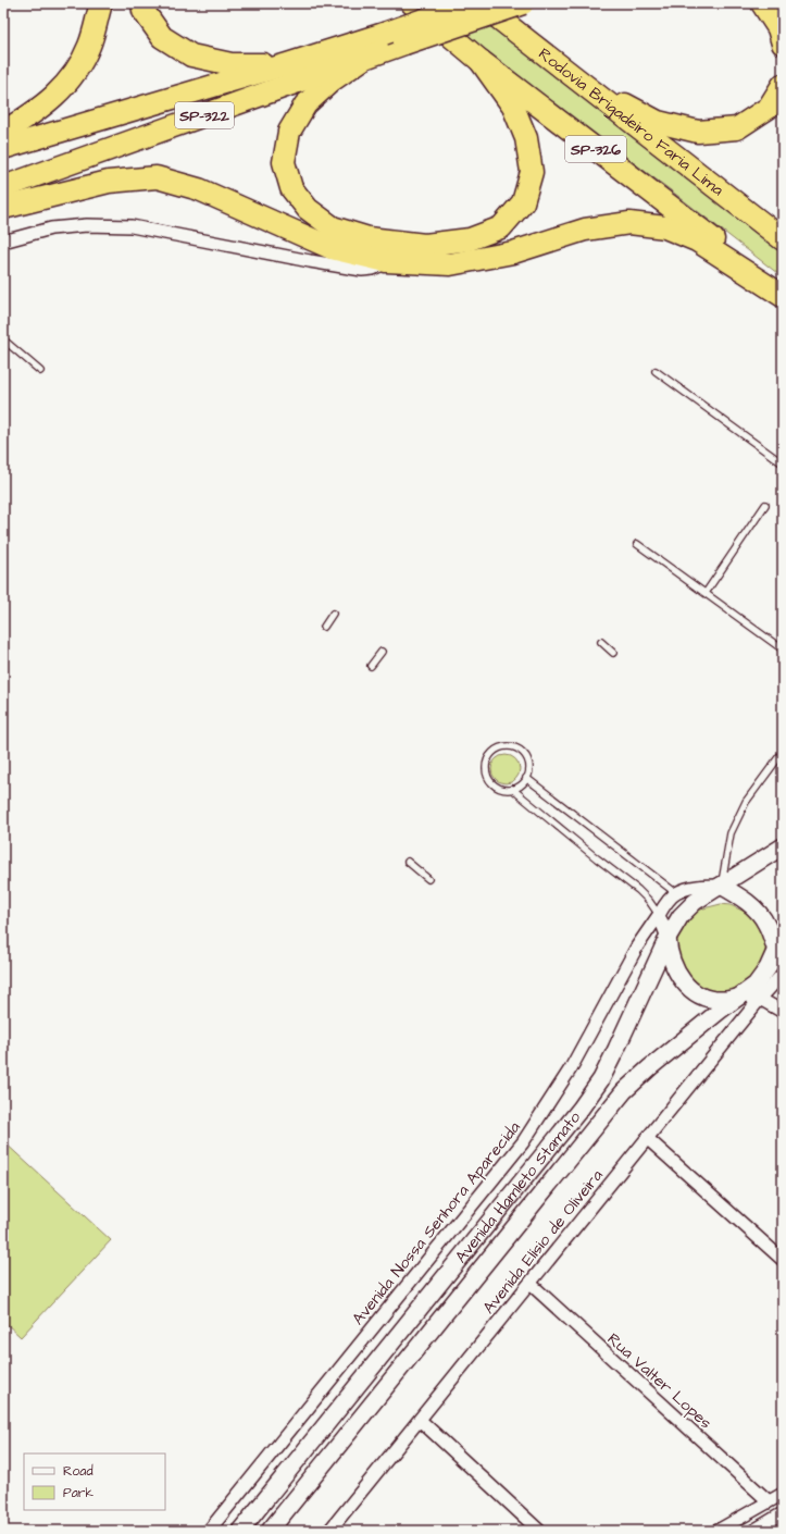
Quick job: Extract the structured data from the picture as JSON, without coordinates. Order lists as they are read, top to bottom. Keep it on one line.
{"streets":{"highway":["SP-322","Rodovia Brigadeiro Faria Lima","SP-326"],"main road":["Avenida Hamleto Stamato"],"street":["Avenida Nossa Senhora Aparecida","Avenida Elísio de Oliveira","Rua Valter Lopes"]},"crossings":[["Avenida Elísio de Oliveira","Rua Valter Lopes"]],"legend":["Road","Park"]}
